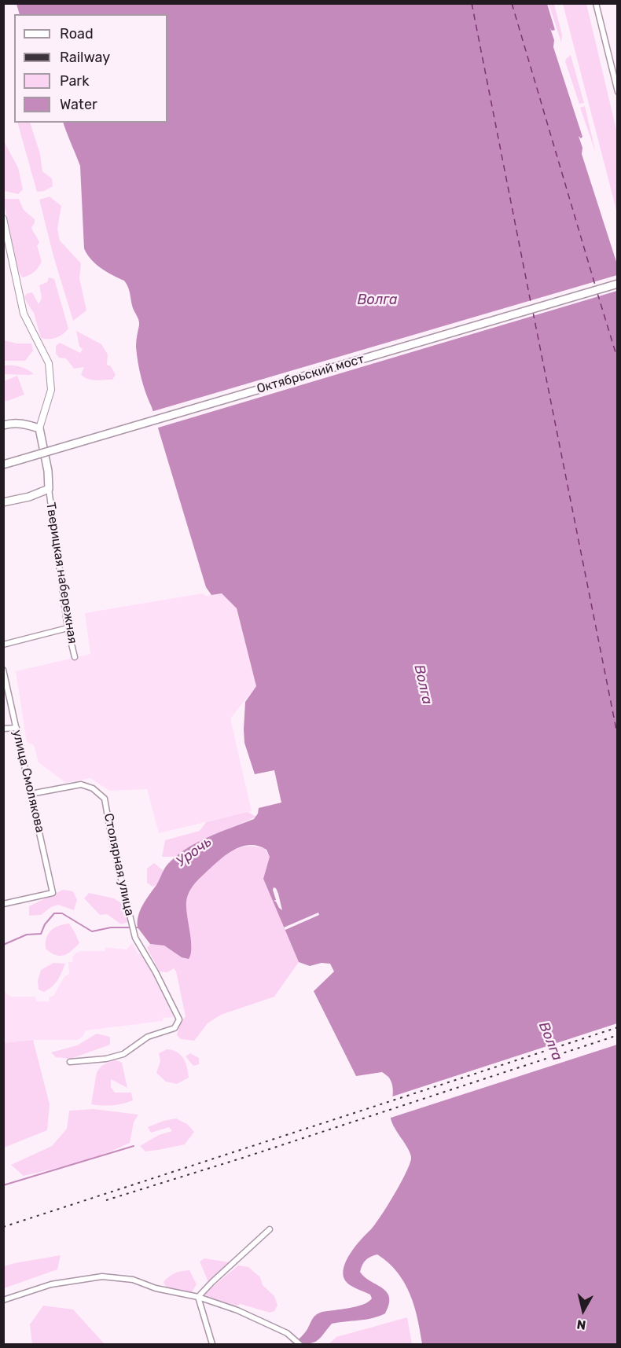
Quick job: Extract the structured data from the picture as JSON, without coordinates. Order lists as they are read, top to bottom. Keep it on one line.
{"streets":{"main road":["Октябрьский мост"],"street":["Тверицкая набережная","улица Смолякова","Столярная улица"]},"crossings":[["улица Смолякова","Столярная улица"]],"water":["Волга","Урочь"],"legend":["Road","Railway","Park","Water"],"north":"bottom"}
